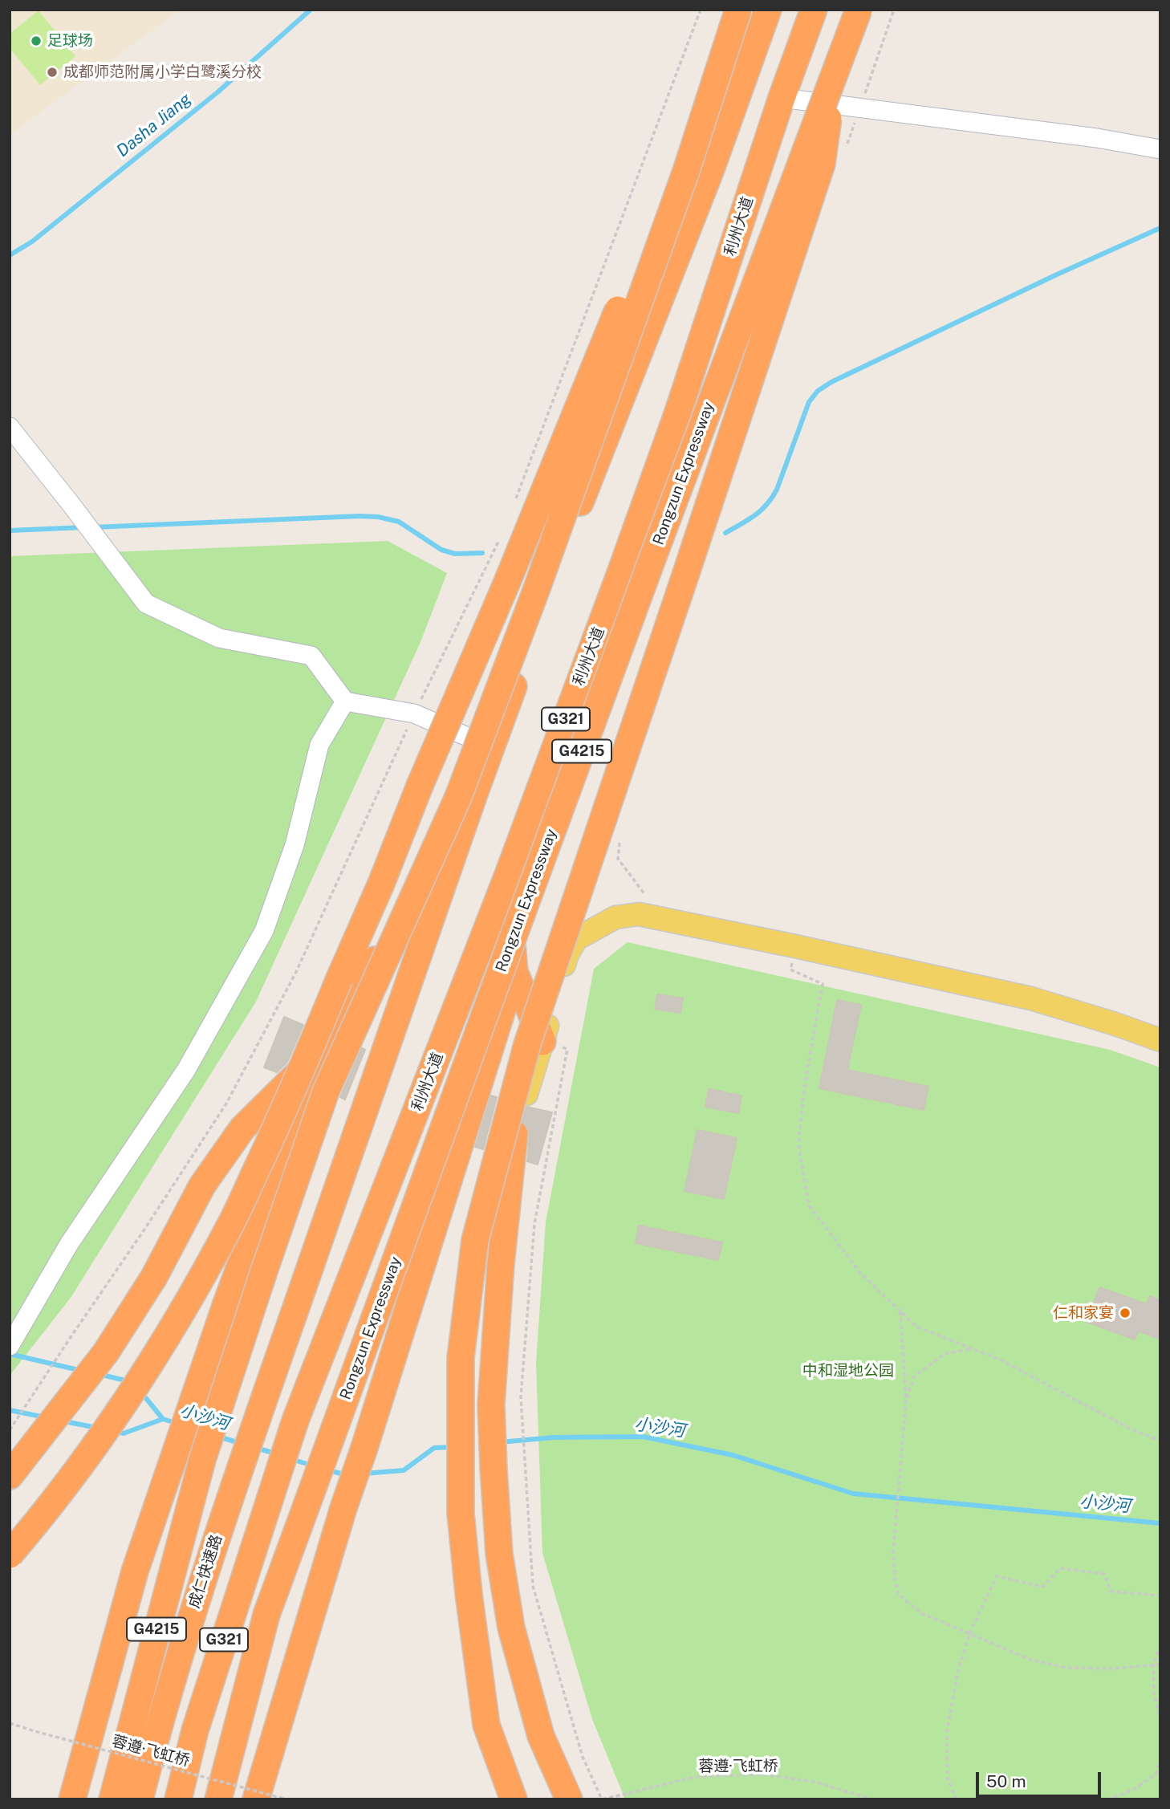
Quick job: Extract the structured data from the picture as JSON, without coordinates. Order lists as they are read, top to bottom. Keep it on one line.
{"streets":{"highway":["利州大道","Rongzun Expressway","G321","G4215","成仁快速路"],"path":["蓉遵·飞虹桥"]},"crossings":[["G321","成仁快速路"]],"water":["Dasha Jiang","小沙河"],"parks":["中和湿地公园"],"places":["足球场","成都师范附属小学白鹭溪分校","仁和家宴"],"scale_bar":"50 m"}
